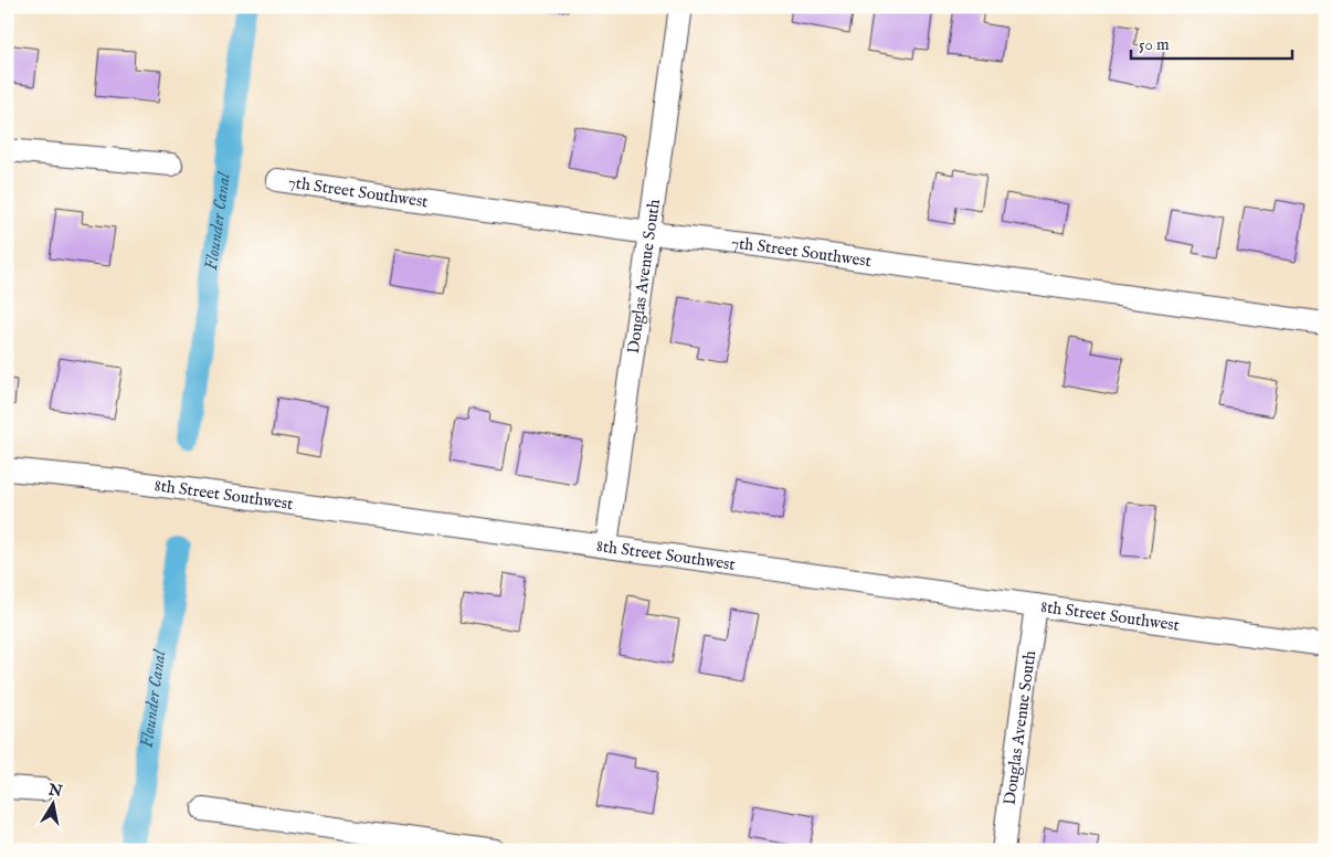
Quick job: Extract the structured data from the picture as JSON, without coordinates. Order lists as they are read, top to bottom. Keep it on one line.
{"streets":{"street":["7th Street Southwest","Douglas Avenue South","8th Street Southwest"]},"crossings":[["7th Street Southwest","Douglas Avenue South"],["Douglas Avenue South","8th Street Southwest"]],"water":["Flounder Canal"],"scale_bar":"50 m","north":"top"}
